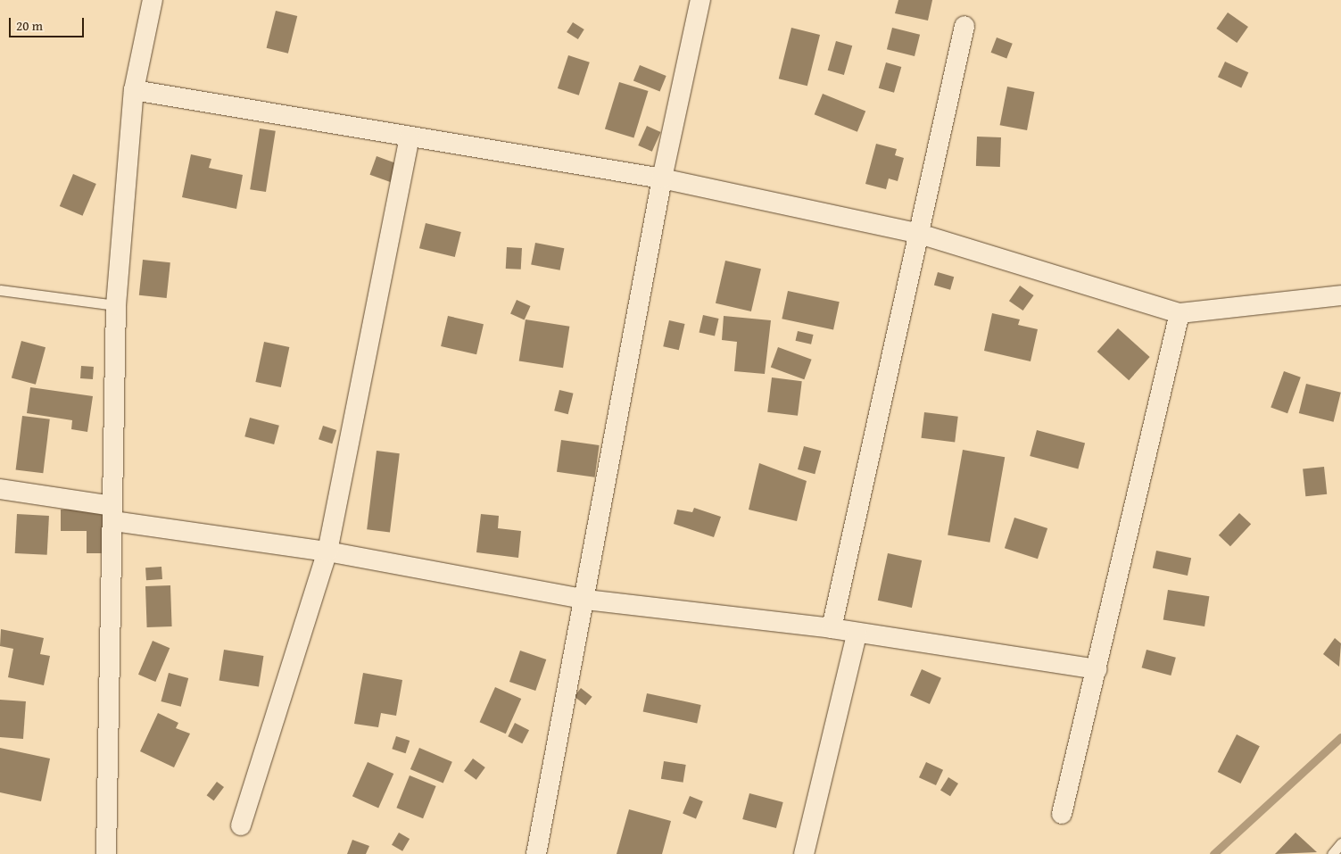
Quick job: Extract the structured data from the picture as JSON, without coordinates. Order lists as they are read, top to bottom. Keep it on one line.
{"scale_bar":"20 m"}
